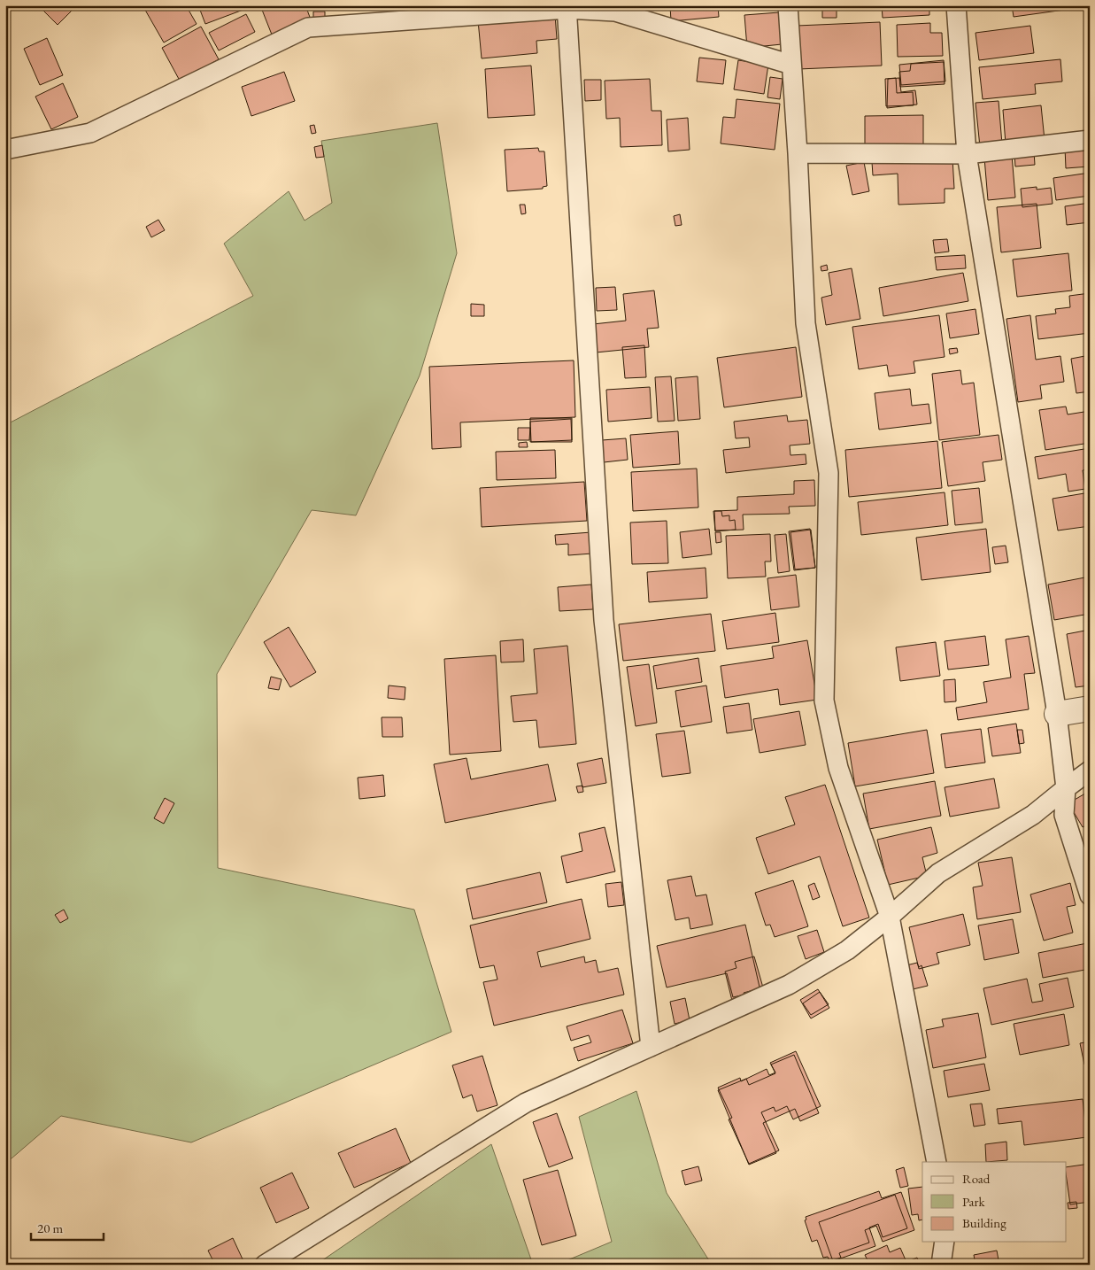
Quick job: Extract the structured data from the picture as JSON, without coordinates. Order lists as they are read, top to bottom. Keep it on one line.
{"legend":["Road","Park","Building"],"scale_bar":"20 m"}
